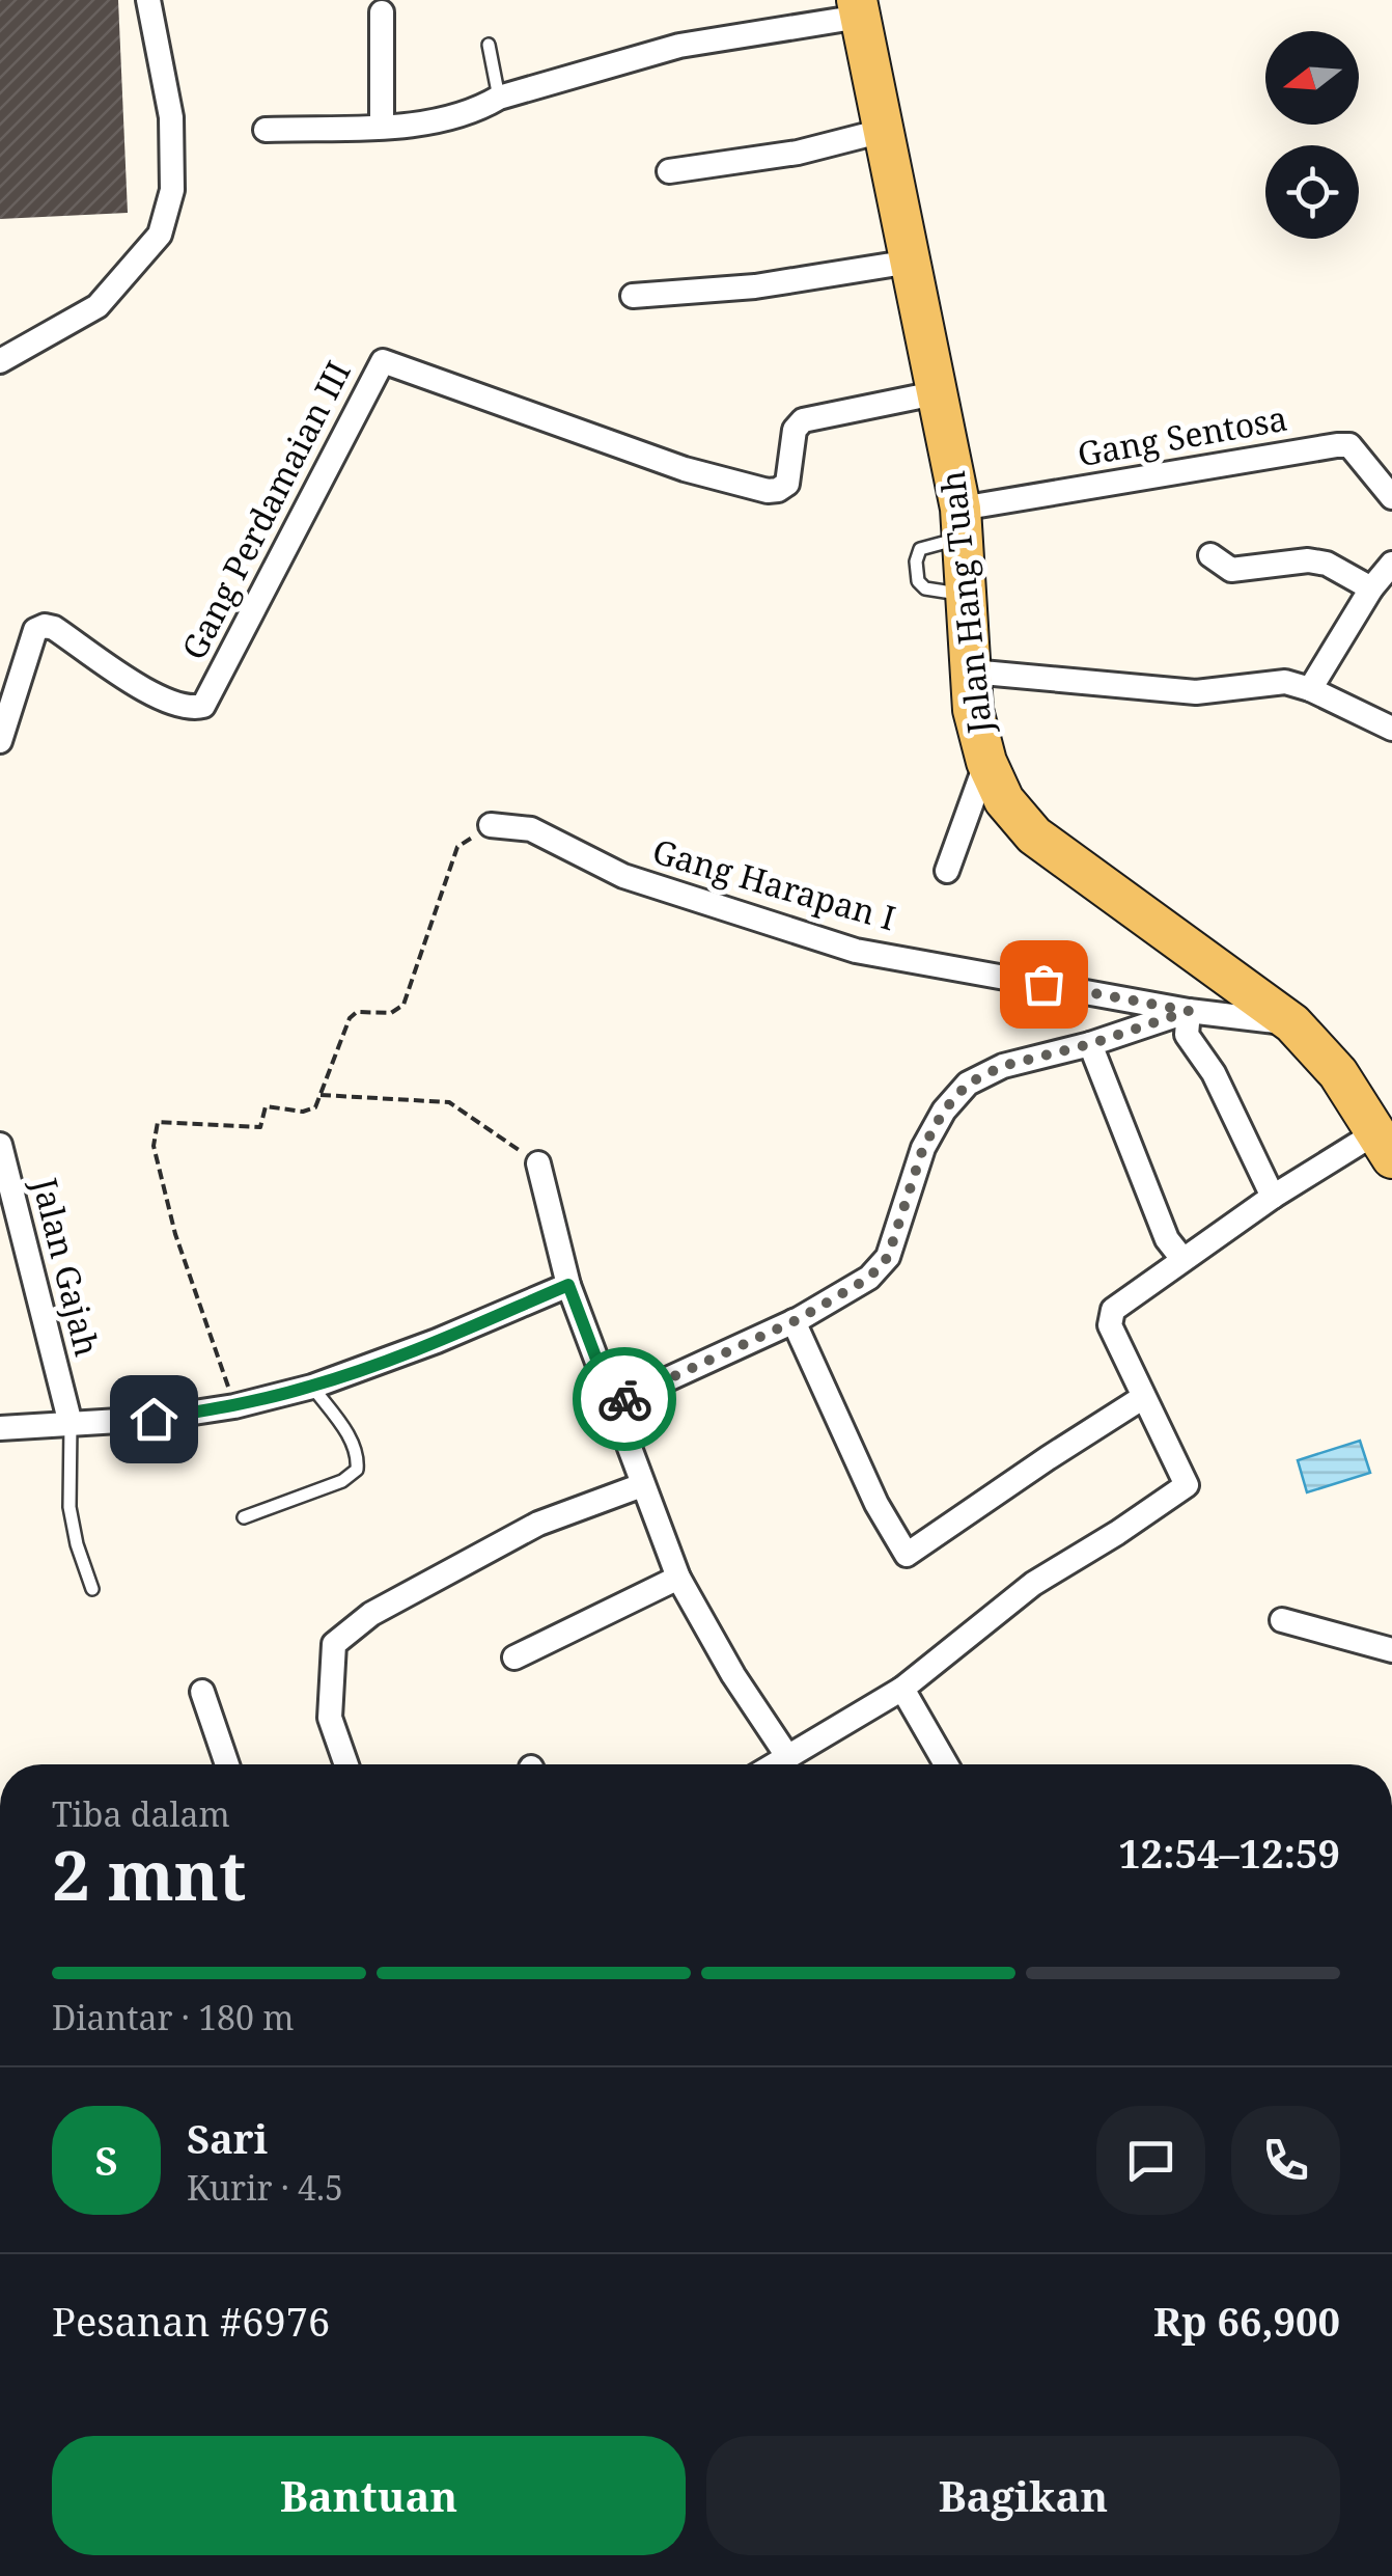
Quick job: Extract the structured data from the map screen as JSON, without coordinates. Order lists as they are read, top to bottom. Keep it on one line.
{"streets":{"main road":["Jalan Hang Tuah"],"street":["Gang Sentosa","Gang Perdamaian III","Gang Harapan I","Jalan Gajah"]},"crossings":[["Gang Sentosa","Jalan Hang Tuah"],["Gang Perdamaian III","Jalan Hang Tuah"],["Jalan Hang Tuah","Gang Harapan I"]],"north":"left","page":{"heading":["2 mnt","Tiba dalam","12:54–12:59"],"panel":["Sari","Kurir · 4.5","Pesanan #6976","Rp 66,900"],"bar":"Diantar · 180 m","round":"S","buttons":["Bantuan","Bagikan"]}}
